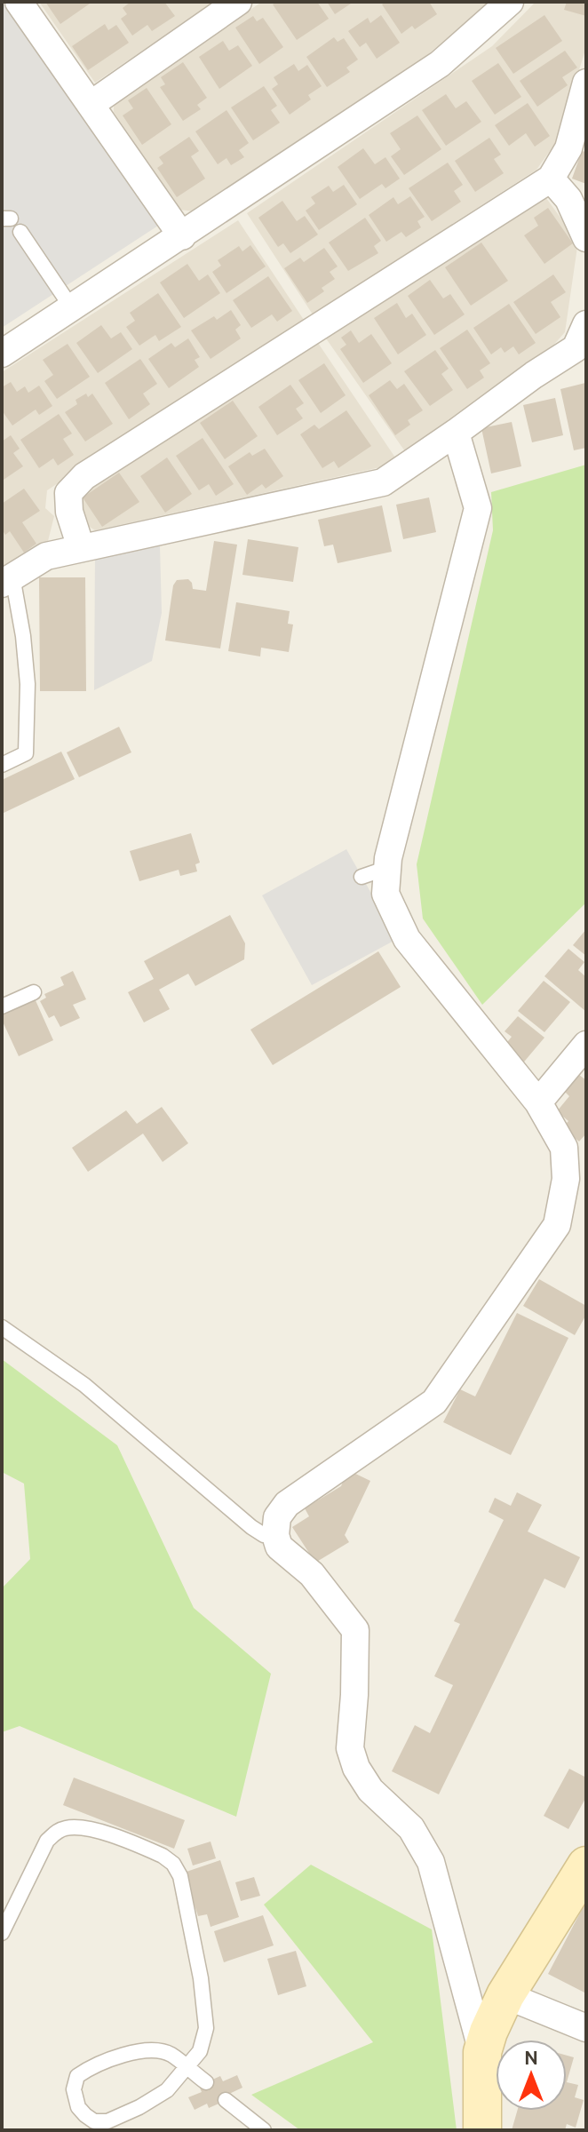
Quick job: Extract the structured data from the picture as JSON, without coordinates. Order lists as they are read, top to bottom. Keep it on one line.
{"north":"top"}
